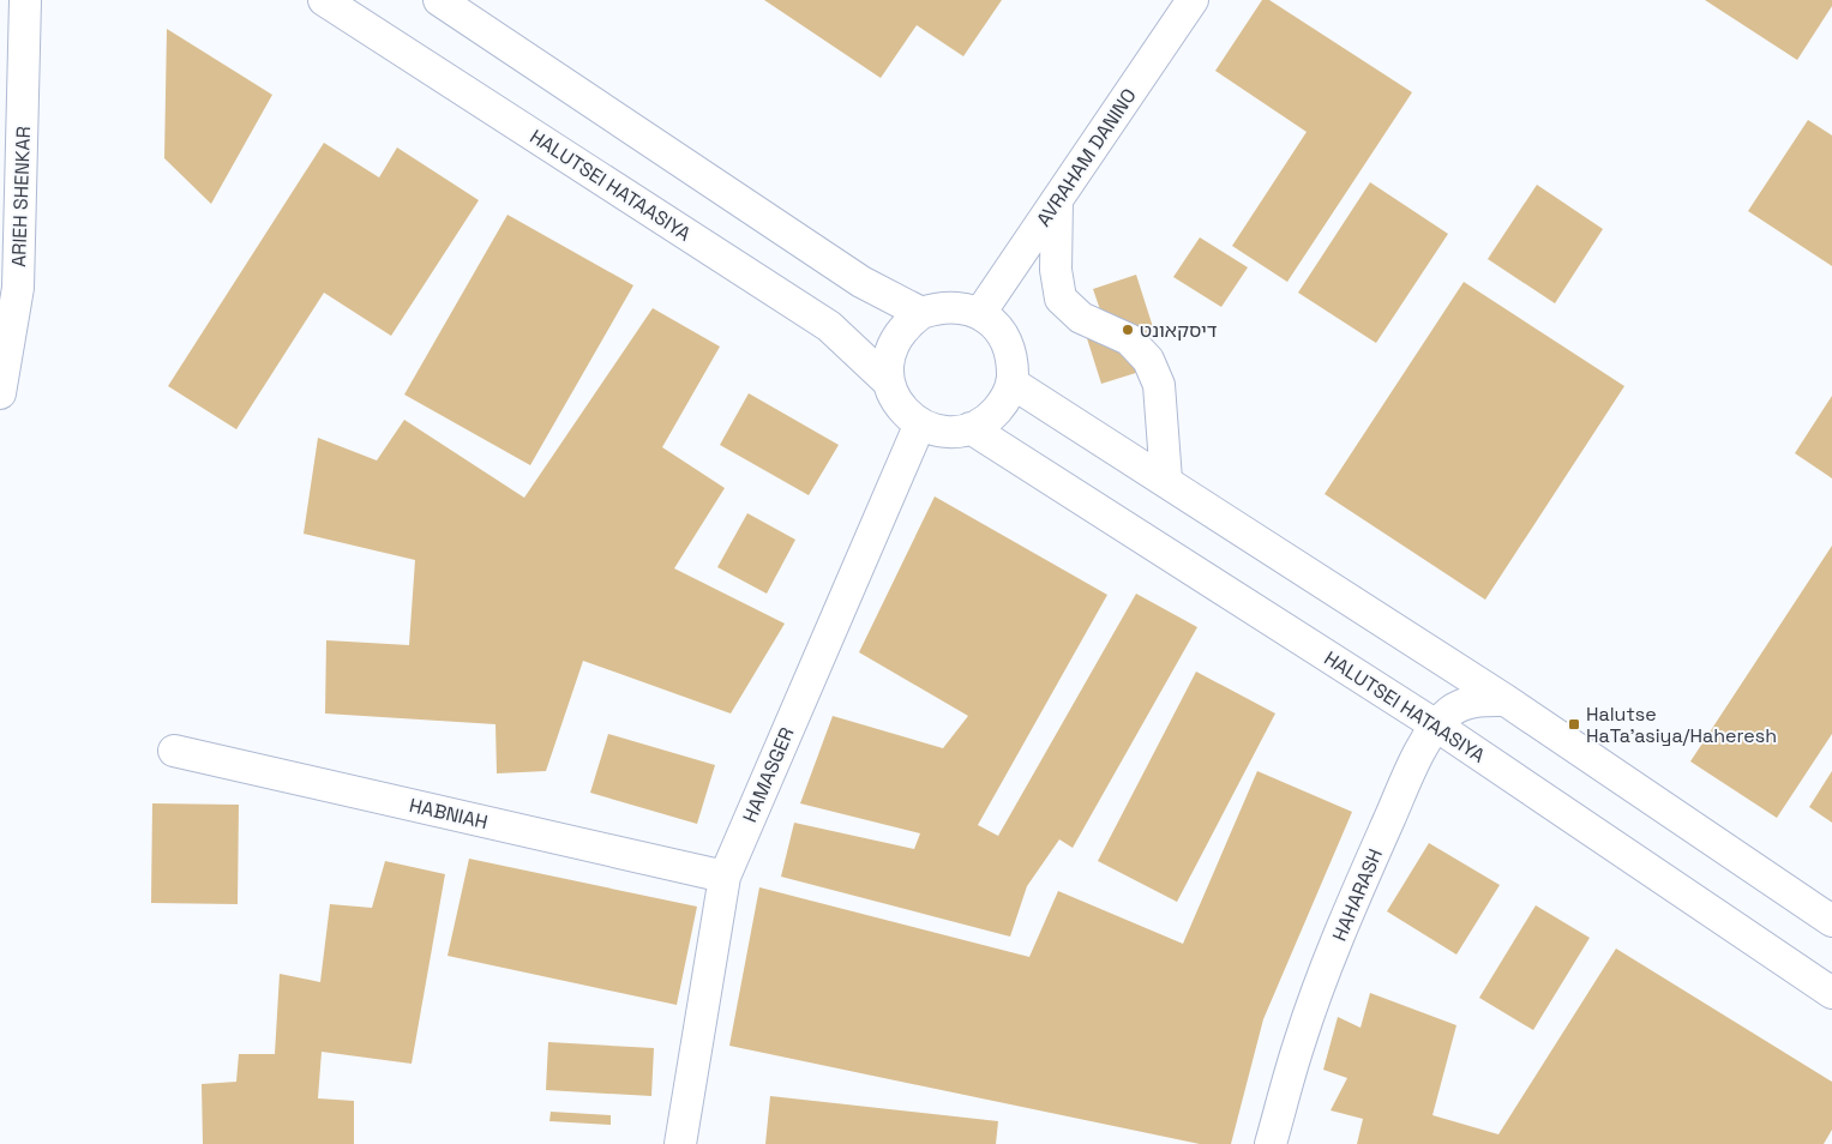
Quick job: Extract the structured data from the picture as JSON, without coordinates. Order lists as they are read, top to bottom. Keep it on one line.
{"streets":{"street":["AVRAHAM DANINO","HALUTSEI HATAASIYA","ARIEH SHENKAR","HAMASGER","HABNIAH","HAHARASH"]},"crossings":[["AVRAHAM DANINO","HALUTSEI HATAASIYA"],["AVRAHAM DANINO","HAMASGER"],["HALUTSEI HATAASIYA","HAMASGER"],["HALUTSEI HATAASIYA","HAHARASH"],["HAMASGER","HABNIAH"]],"places":{"other":["דיסקאונט"],"transit":["Halutse HaTa'asiya/Haheresh"]}}
